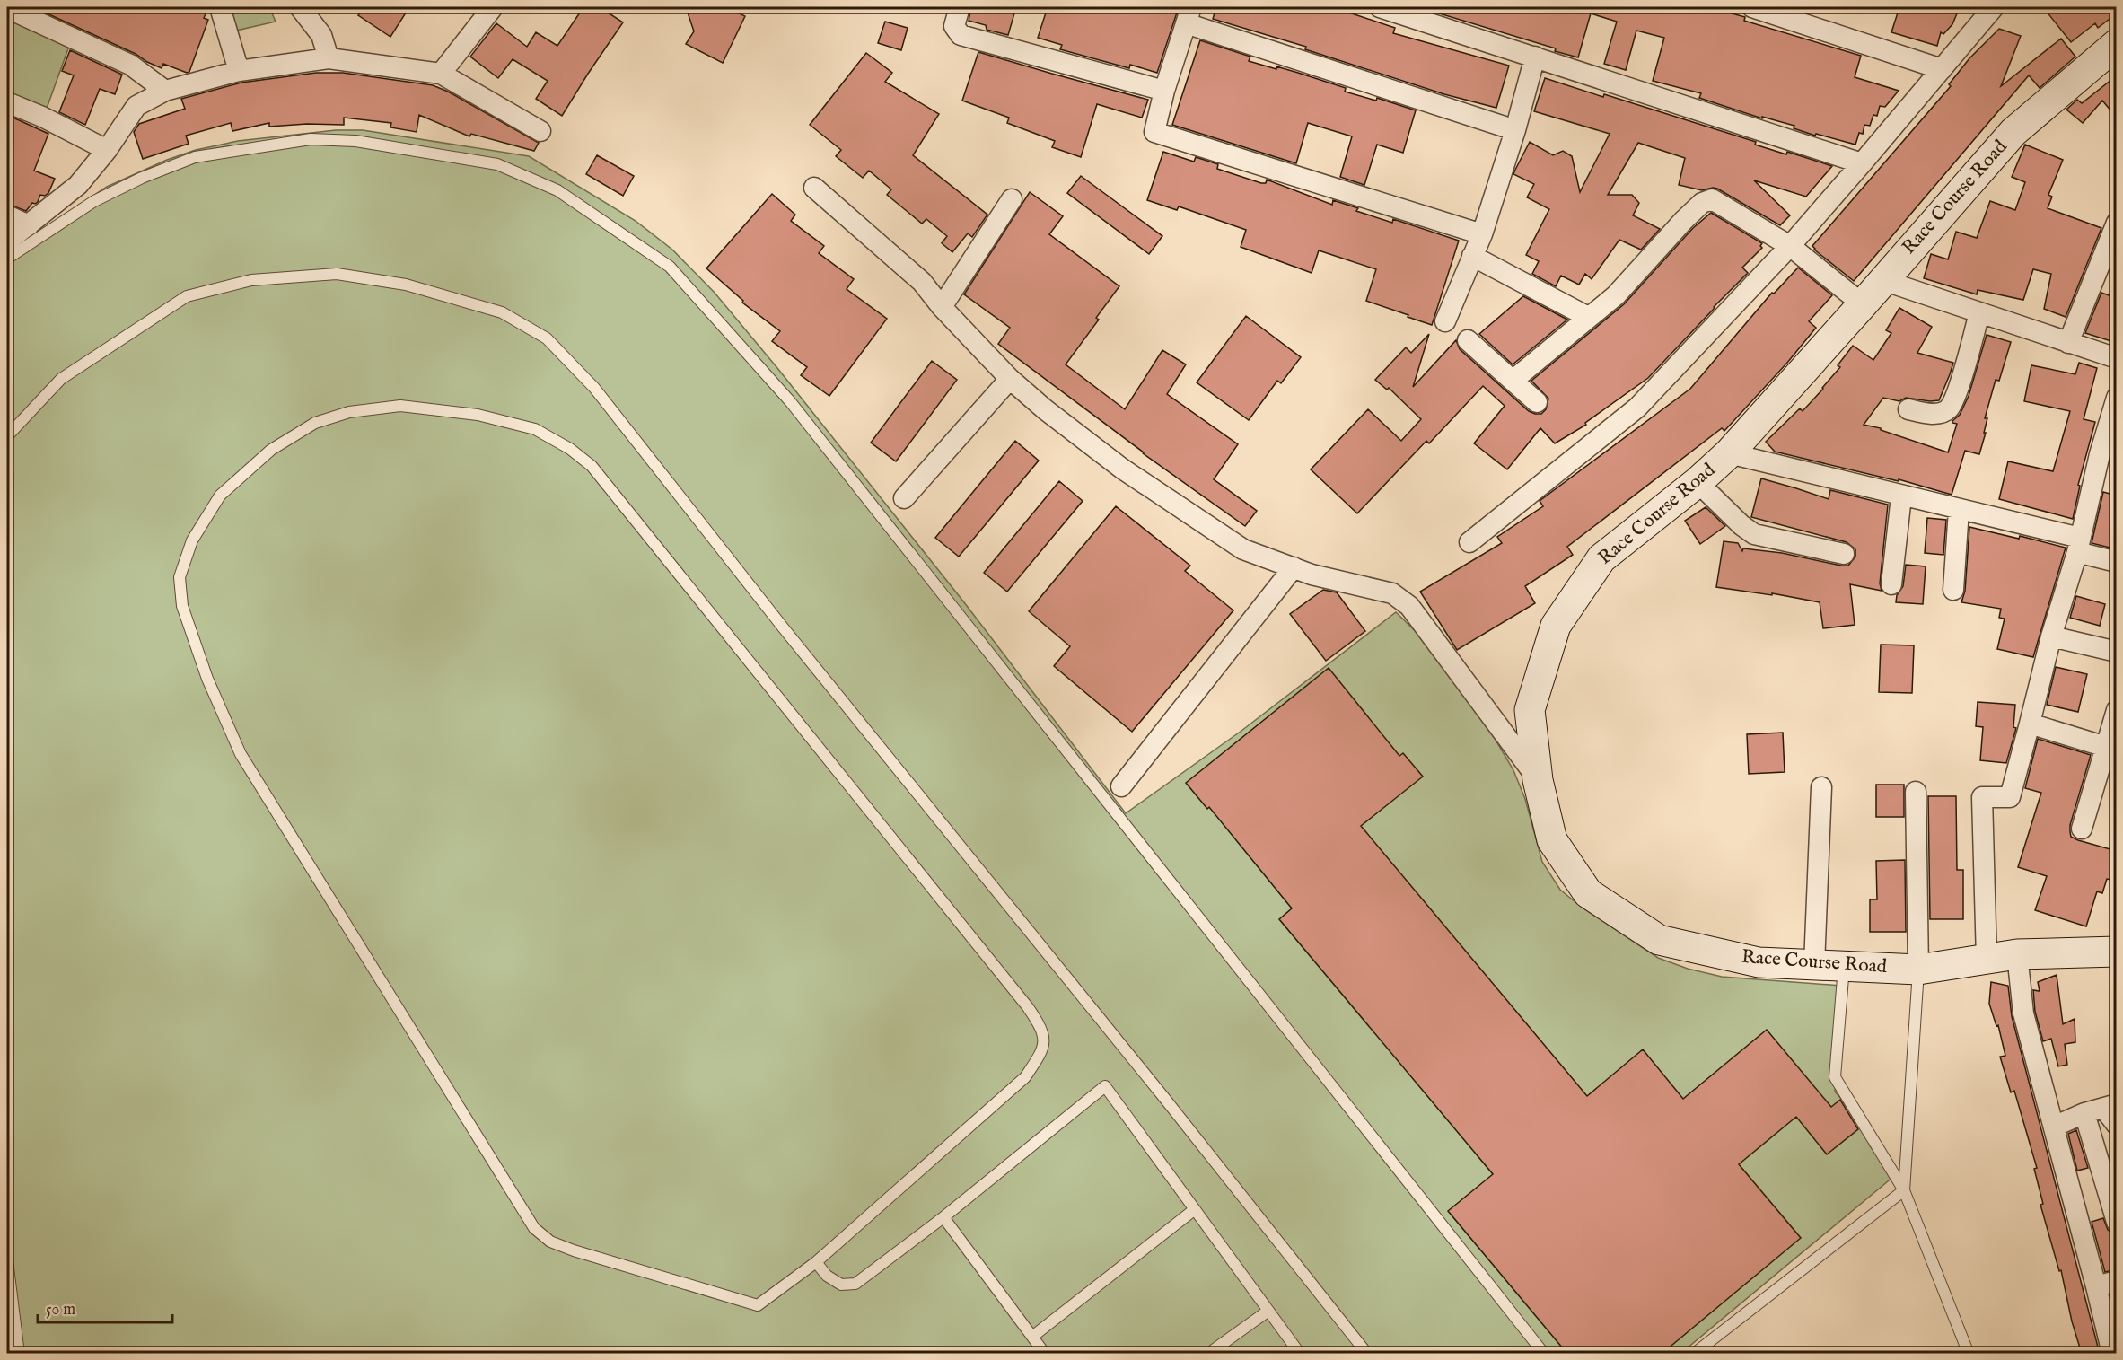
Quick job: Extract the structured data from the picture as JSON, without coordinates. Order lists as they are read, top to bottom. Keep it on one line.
{"streets":{"street":["Race Course Road"]},"scale_bar":"50 m"}
